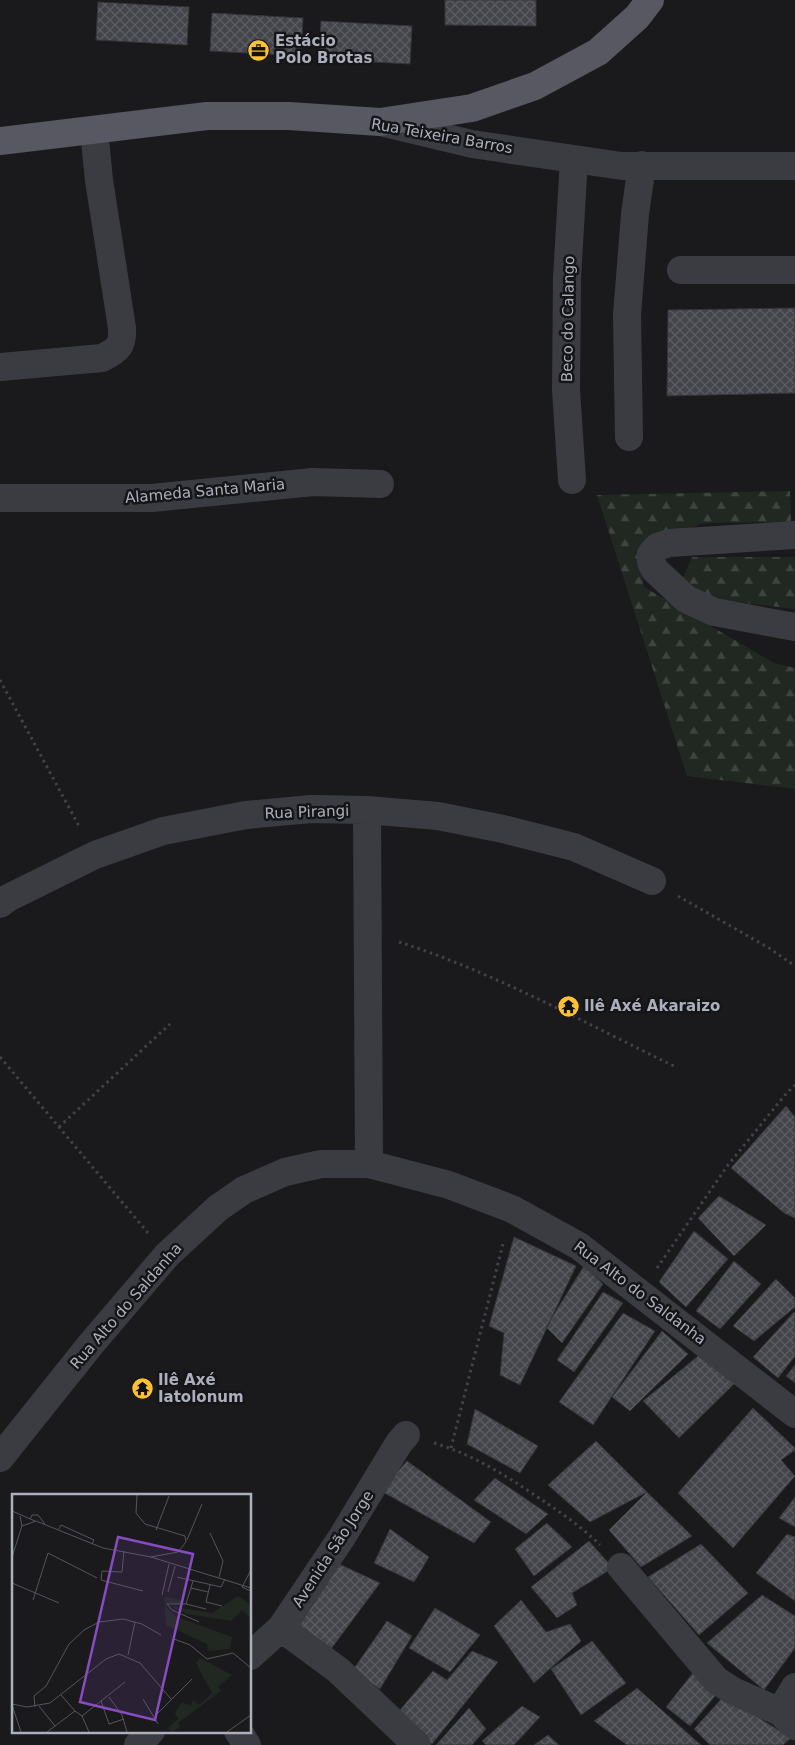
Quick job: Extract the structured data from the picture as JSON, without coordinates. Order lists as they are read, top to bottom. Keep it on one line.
{"streets":{"main road":["Rua Teixeira Barros"],"street":["Beco do Calango","Alameda Santa Maria","Rua Pirangi","Rua Alto do Saldanha","Avenida São Jorge"]},"crossings":[["Rua Teixeira Barros","Beco do Calango"],["Rua Pirangi","Rua Alto do Saldanha"]],"places":{"office":["Estácio Polo Brotas"],"temple":["Ilê Axé Akaraizo","Ilê Axé Iatolonum"]}}
